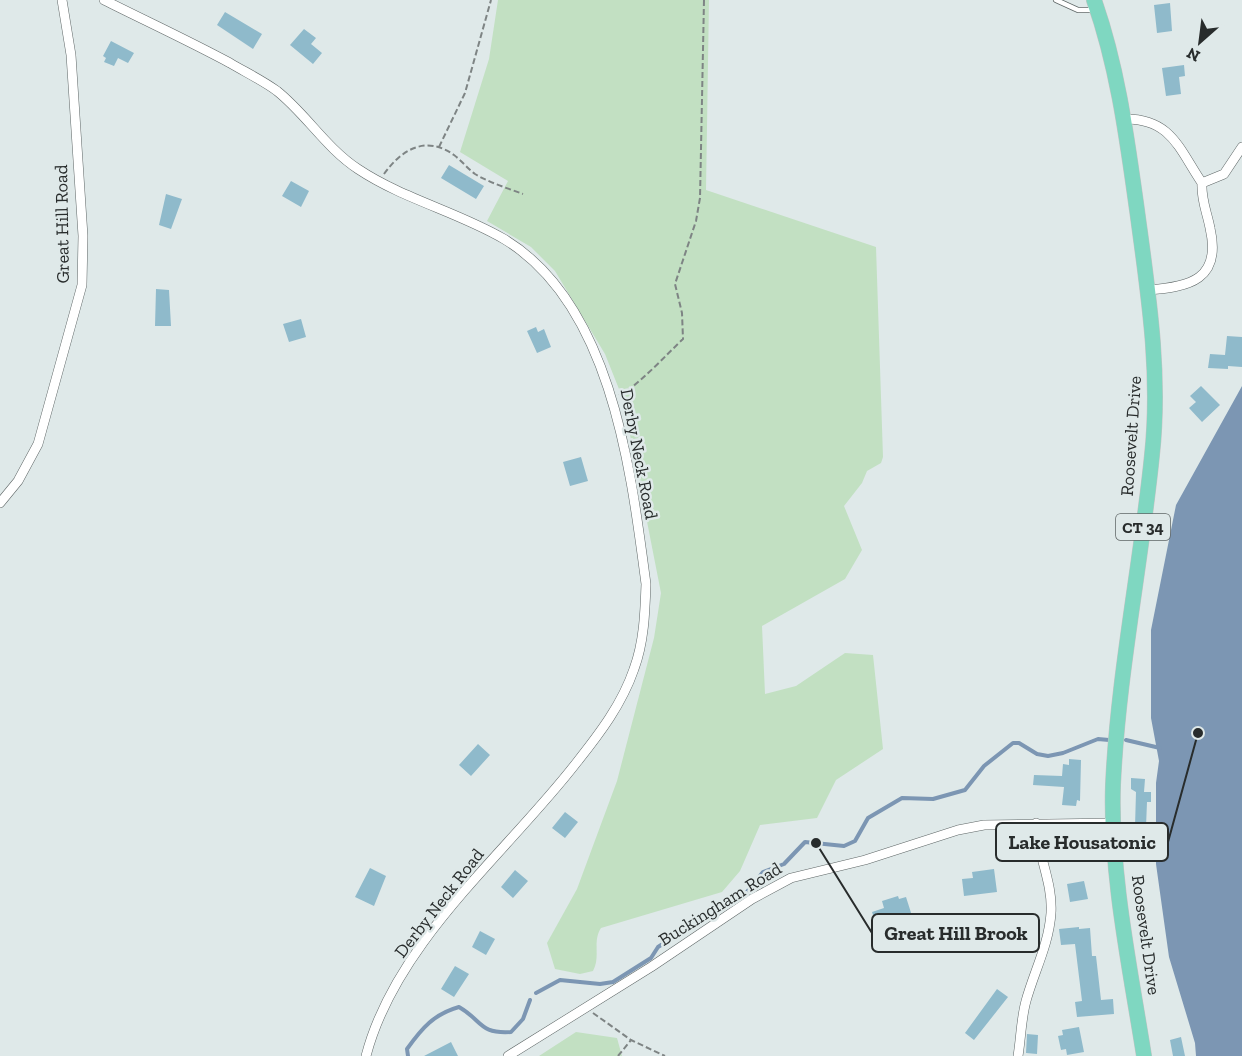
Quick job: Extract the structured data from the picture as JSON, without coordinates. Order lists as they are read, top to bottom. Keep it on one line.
{"streets":{"main road":["Roosevelt Drive","CT 34"],"street":["Great Hill Road","Derby Neck Road","Buckingham Road"]},"crossings":[["Roosevelt Drive","Buckingham Road"]],"places":["Lake Housatonic","Great Hill Brook"],"north":"bottom left"}
